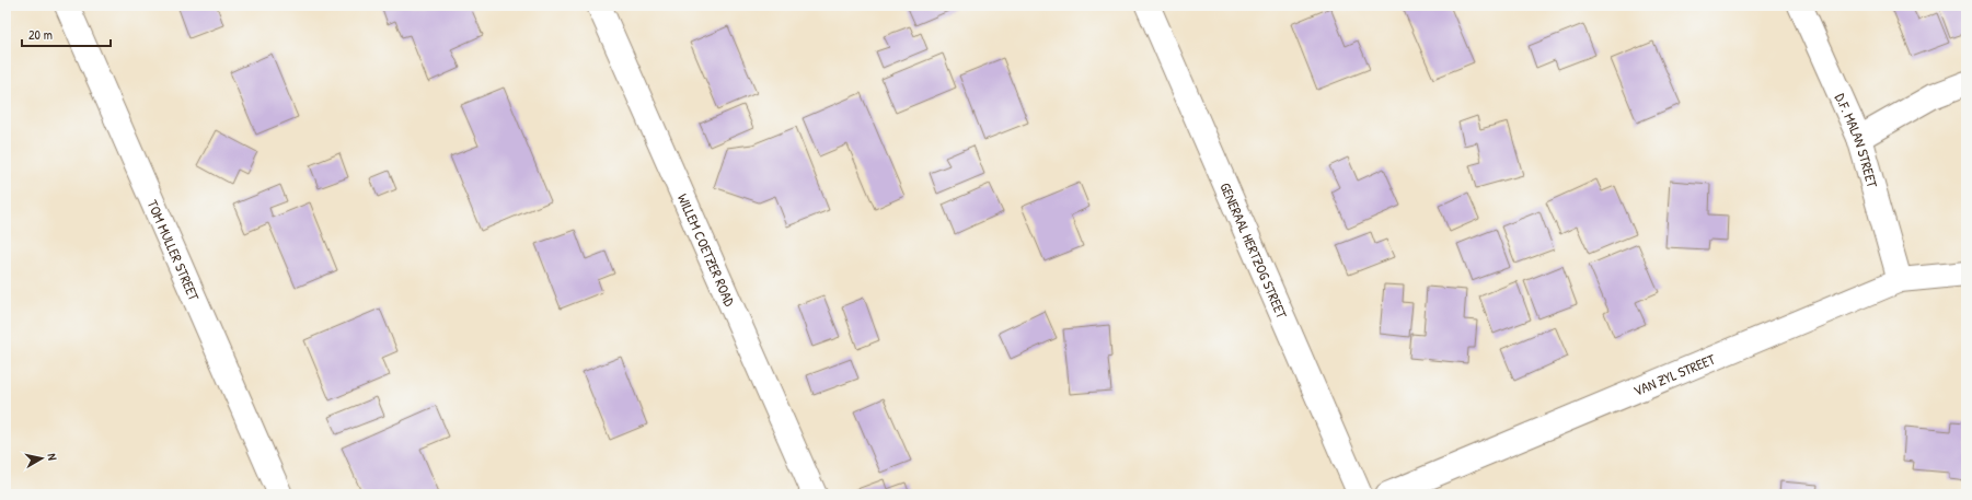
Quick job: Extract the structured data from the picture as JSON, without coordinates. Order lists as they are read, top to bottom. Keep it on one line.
{"streets":{"street":["D.F. MALAN STREET","TOM MULLER STREET","WILLEM COETZER ROAD","GENERAAL HERTZOG STREET","VAN ZYL STREET"]},"crossings":[["D.F. MALAN STREET","VAN ZYL STREET"]],"scale_bar":"20 m","north":"right"}
